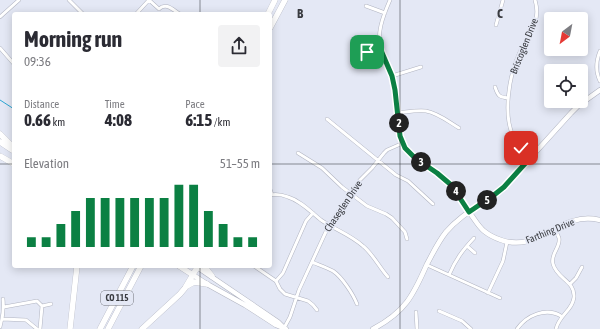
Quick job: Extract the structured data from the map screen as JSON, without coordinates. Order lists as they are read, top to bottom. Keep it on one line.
{"streets":{"highway":["CO 115"],"street":["Briscoglen Drive","Chaseglen Drive","Farthing Drive"]},"crossings":[["Chaseglen Drive","Farthing Drive"]],"north":"bottom left","page":{"heading":["Morning run","09:36"],"stats":[["Distance","0.66 km"],["Time","4:08"],["Pace","6:15 /km"]],"pins":["2","3","4","5"],"chart":["Elevation","51–55 m"]},"grid":{"columns":["B","C"]}}
